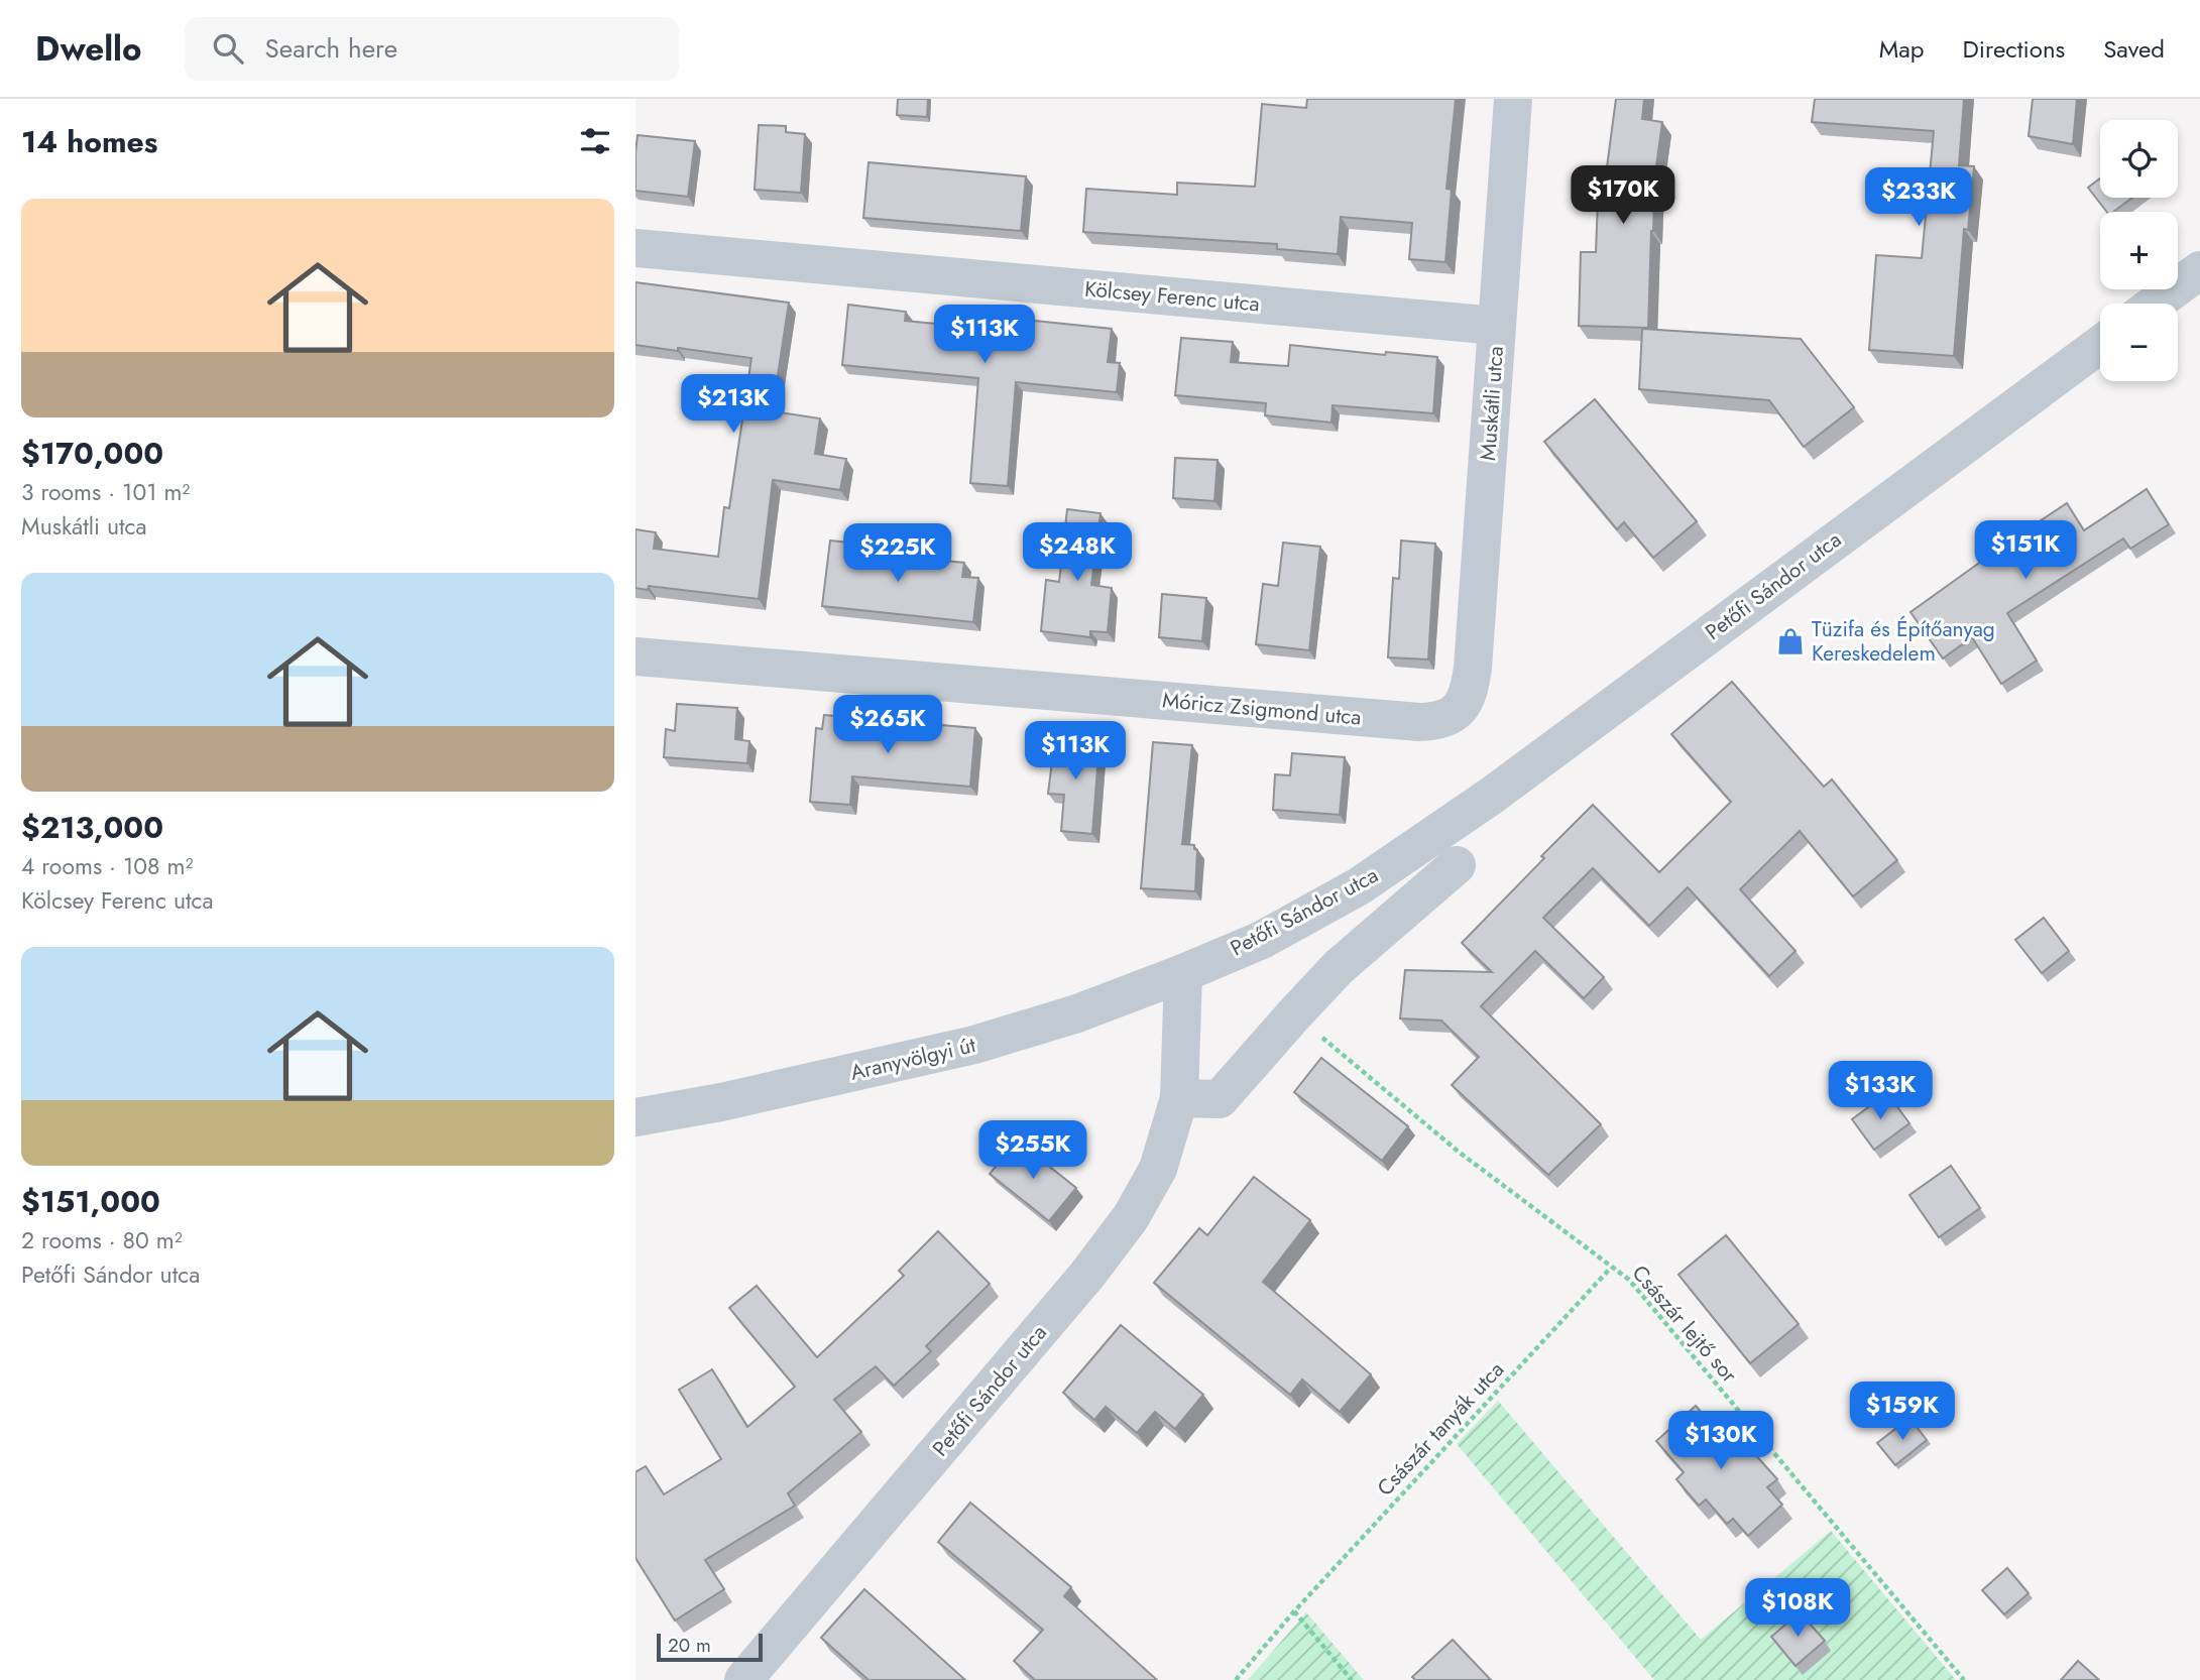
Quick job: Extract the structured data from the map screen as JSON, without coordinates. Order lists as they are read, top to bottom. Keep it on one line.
{"streets":{"street":["Kölcsey Ferenc utca","Muskátli utca","Petőfi Sándor utca","Móricz Zsigmond utca","Aranyvölgyi út"],"path":["Császár lejtő sor","Császár tanyák utca"]},"crossings":[["Kölcsey Ferenc utca","Muskátli utca"],["Muskátli utca","Móricz Zsigmond utca"],["Petőfi Sándor utca","Aranyvölgyi út"],["Császár lejtő sor","Császár tanyák utca"]],"places":{"shop":["Tüzifa és Építőanyag Kereskedelem"]},"scale_bar":"20 m","page":{"header":"Dwello","search":"Search here","nav":["Map","Directions","Saved"],"heading":"14 homes","map_buttons":["+","−"],"price":["$170K","$233K","$113K","$213K","$151K","$248K","$225K","$265K","$113K","$133K","$255K","$159K","$130K","$108K"],"list":[{"name":"$170,000","note":"3 rooms · 101 m² · Muskátli utca"},{"name":"$213,000","note":"4 rooms · 108 m² · Kölcsey Ferenc utca"},{"name":"$151,000","note":"2 rooms · 80 m² · Petőfi Sándor utca"}],"scale":"20 m"}}
